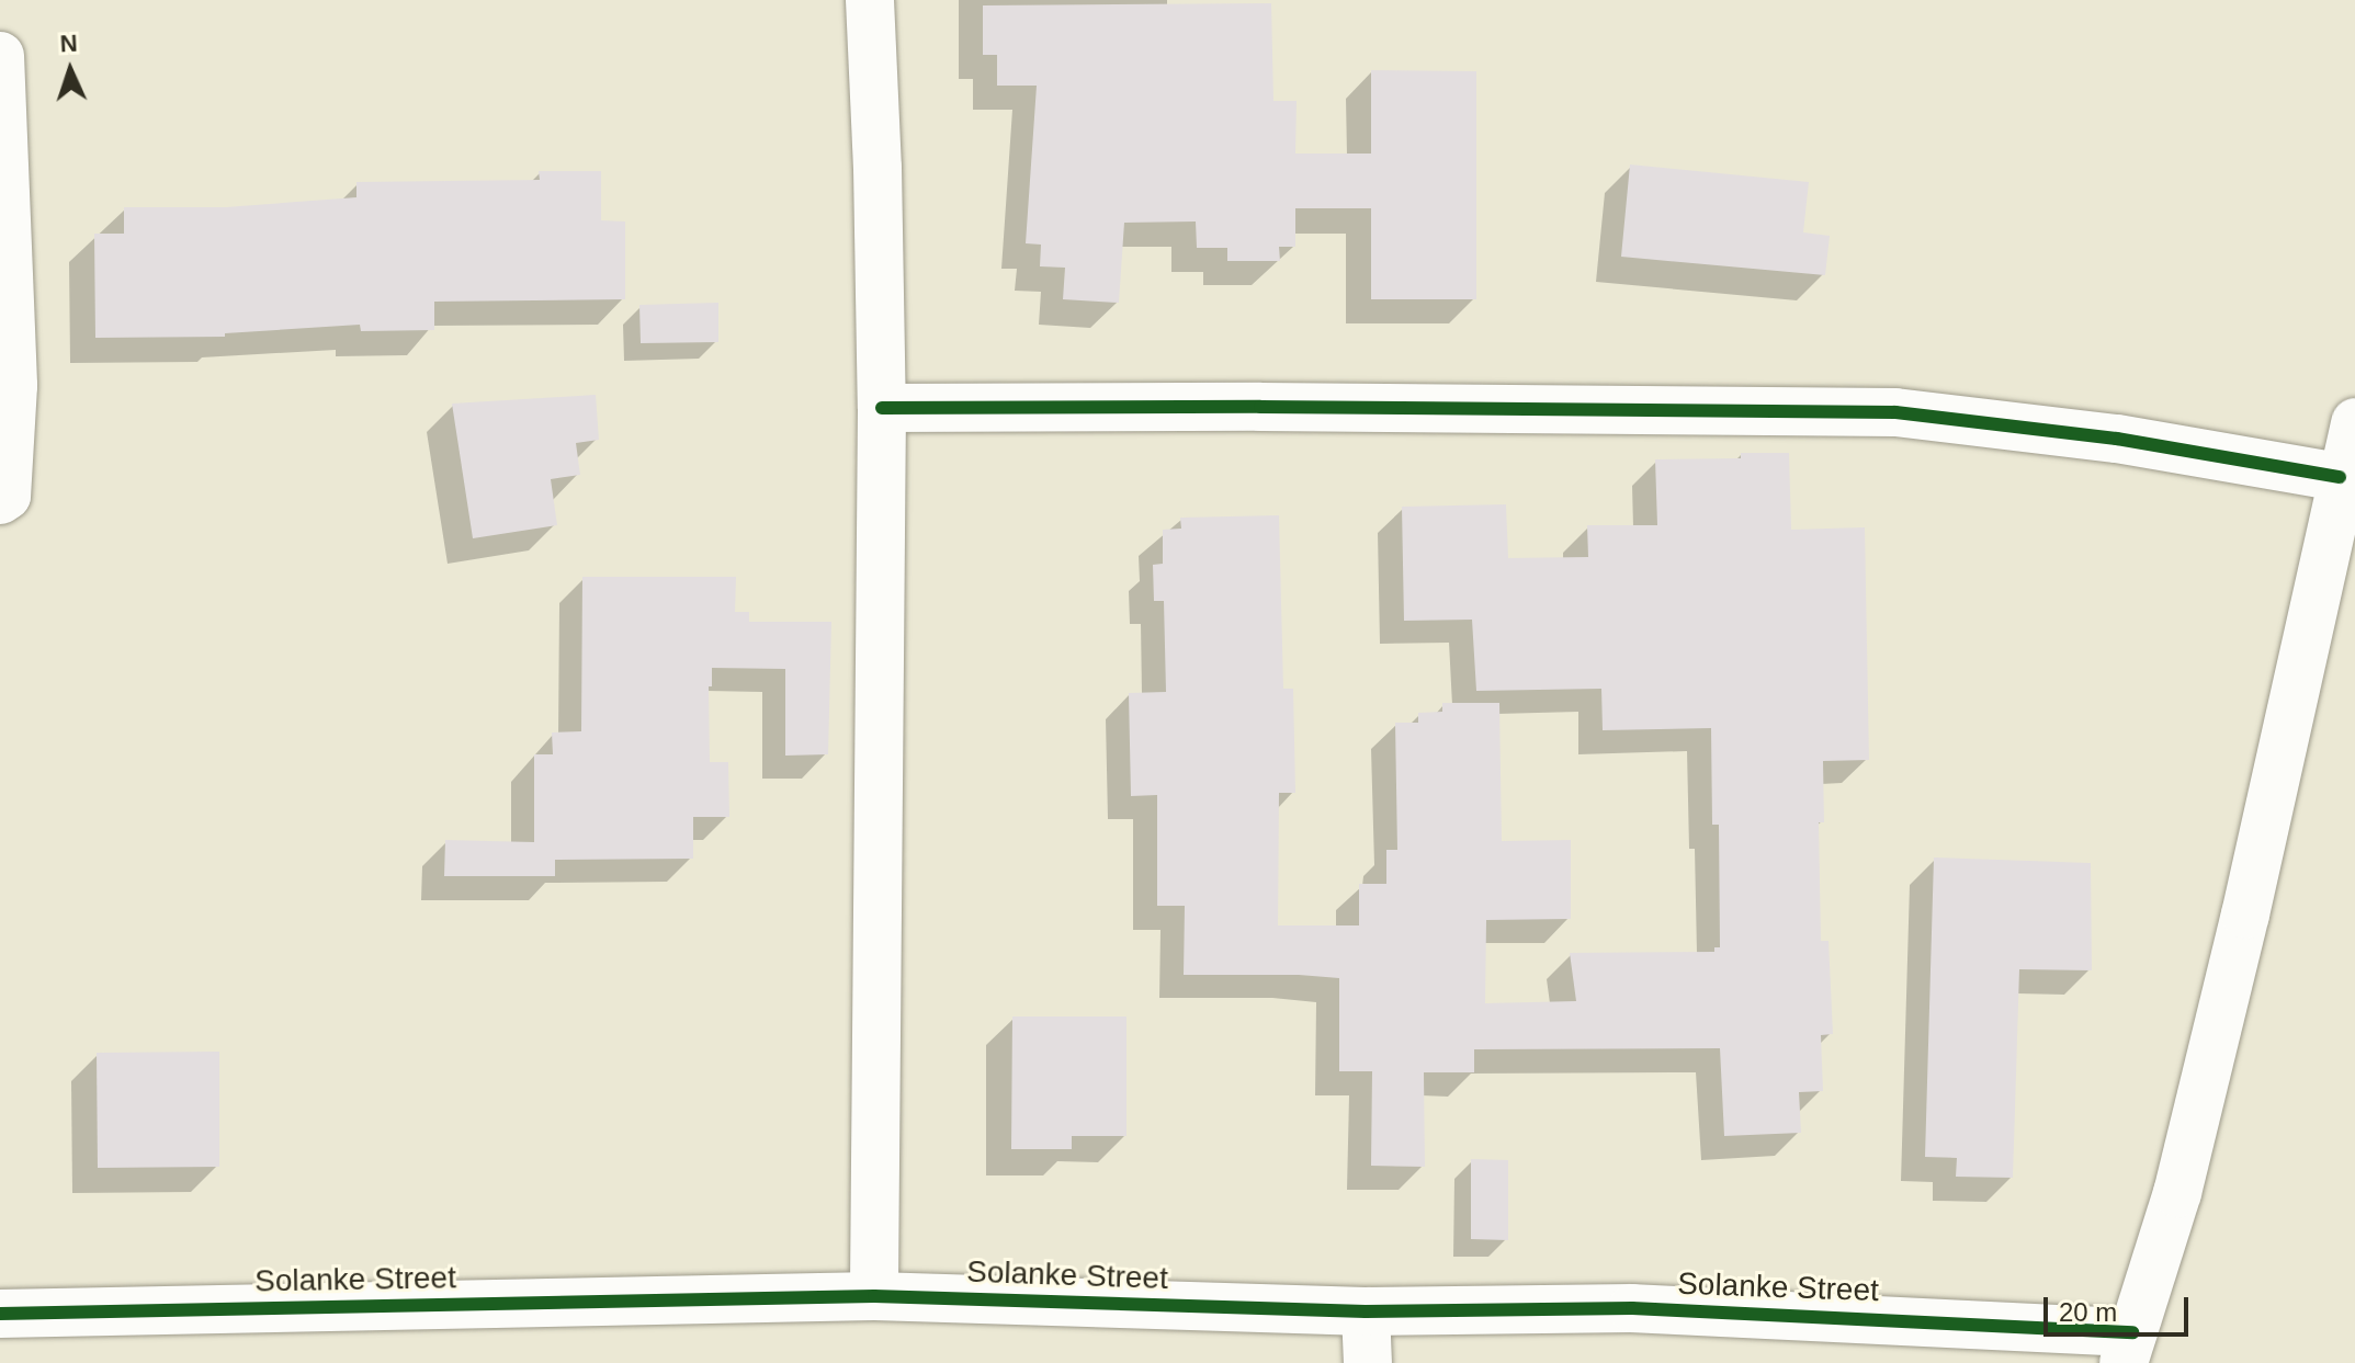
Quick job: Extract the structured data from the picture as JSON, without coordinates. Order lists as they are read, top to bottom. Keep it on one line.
{"streets":{"street":["Solanke Street"]},"scale_bar":"20 m","north":"top"}
